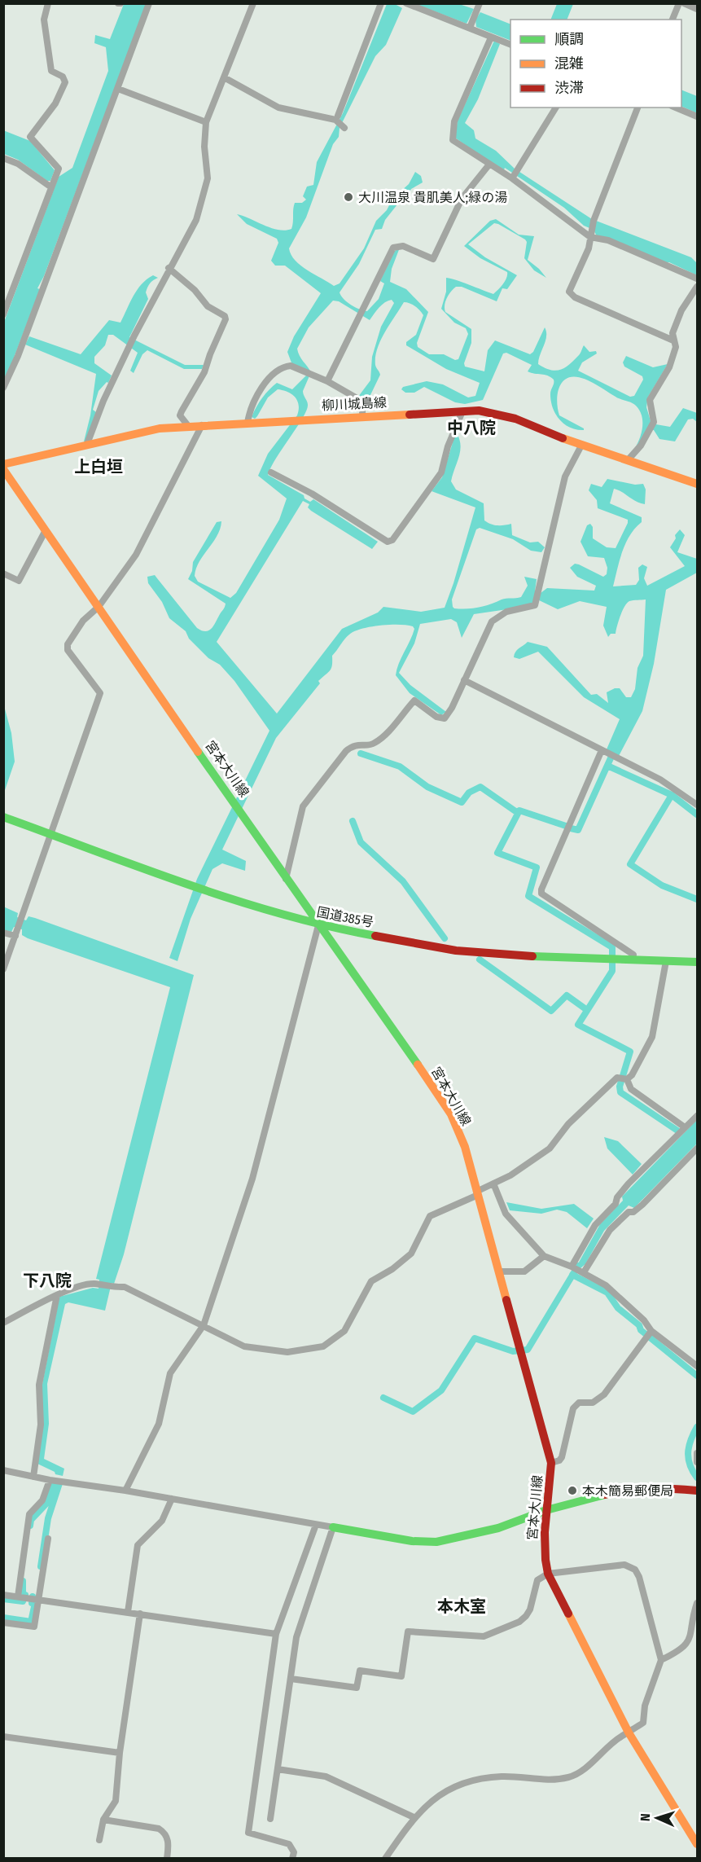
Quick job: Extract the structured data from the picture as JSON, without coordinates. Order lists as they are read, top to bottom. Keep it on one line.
{"streets":{"main road":["柳川城島線","宮本大川線","国道385号"]},"crossings":[["宮本大川線","国道385号"]],"districts":["中八院","上白垣","下八院","本木室"],"places":["大川温泉 貴肌美人;緑の湯","本木簡易郵便局"],"legend":["順調","混雑","渋滞"],"north":"left"}
